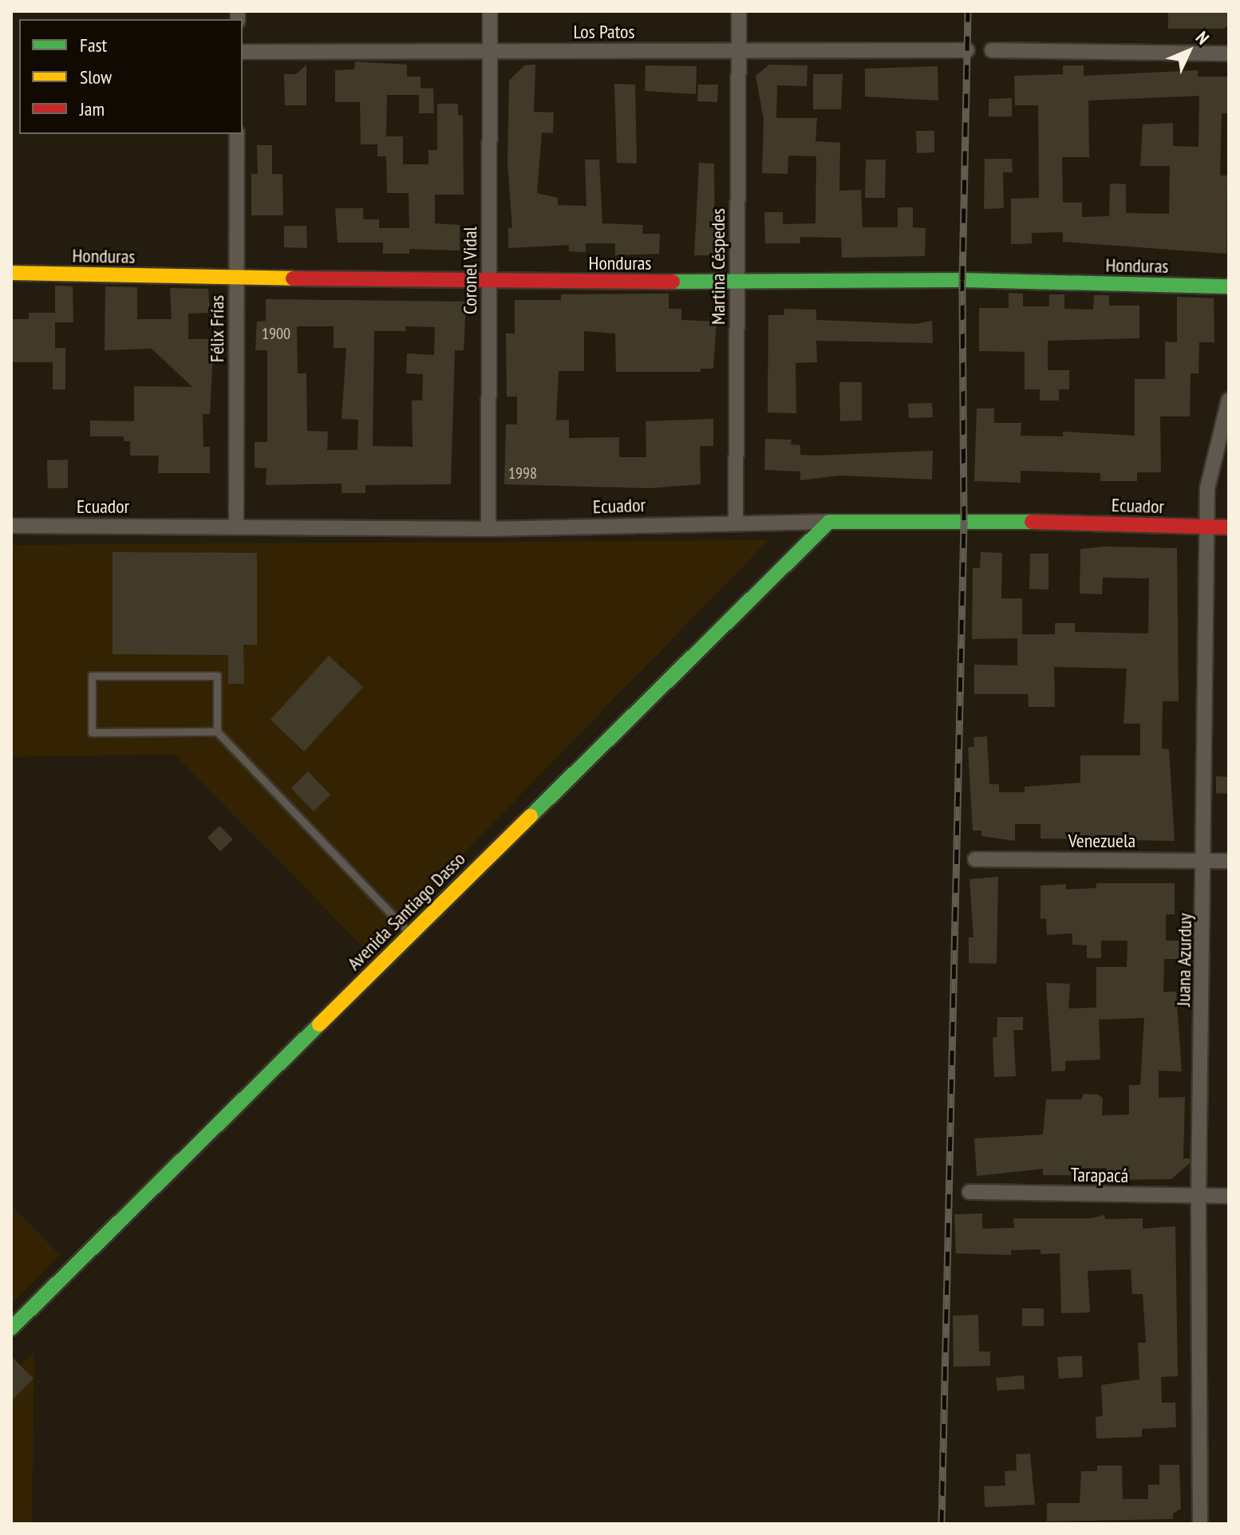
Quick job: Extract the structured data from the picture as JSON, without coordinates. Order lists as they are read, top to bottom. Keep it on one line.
{"streets":{"main road":["Honduras","Ecuador","Avenida Santiago Dasso"],"street":["Los Patos","Martina Céspedes","Coronel Vidal","Félix Frías","Venezuela","Juana Azurduy","Tarapacá"]},"crossings":[["Los Patos","Martina Céspedes"],["Los Patos","Coronel Vidal"],["Honduras","Martina Céspedes"],["Honduras","Coronel Vidal"],["Honduras","Félix Frías"],["Martina Céspedes","Ecuador"],["Coronel Vidal","Ecuador"],["Félix Frías","Ecuador"],["Ecuador","Avenida Santiago Dasso"],["Ecuador","Juana Azurduy"],["Venezuela","Juana Azurduy"],["Juana Azurduy","Tarapacá"]],"house_numbers":["1900","1998"],"legend":["Fast","Slow","Jam"],"north":"top right"}
